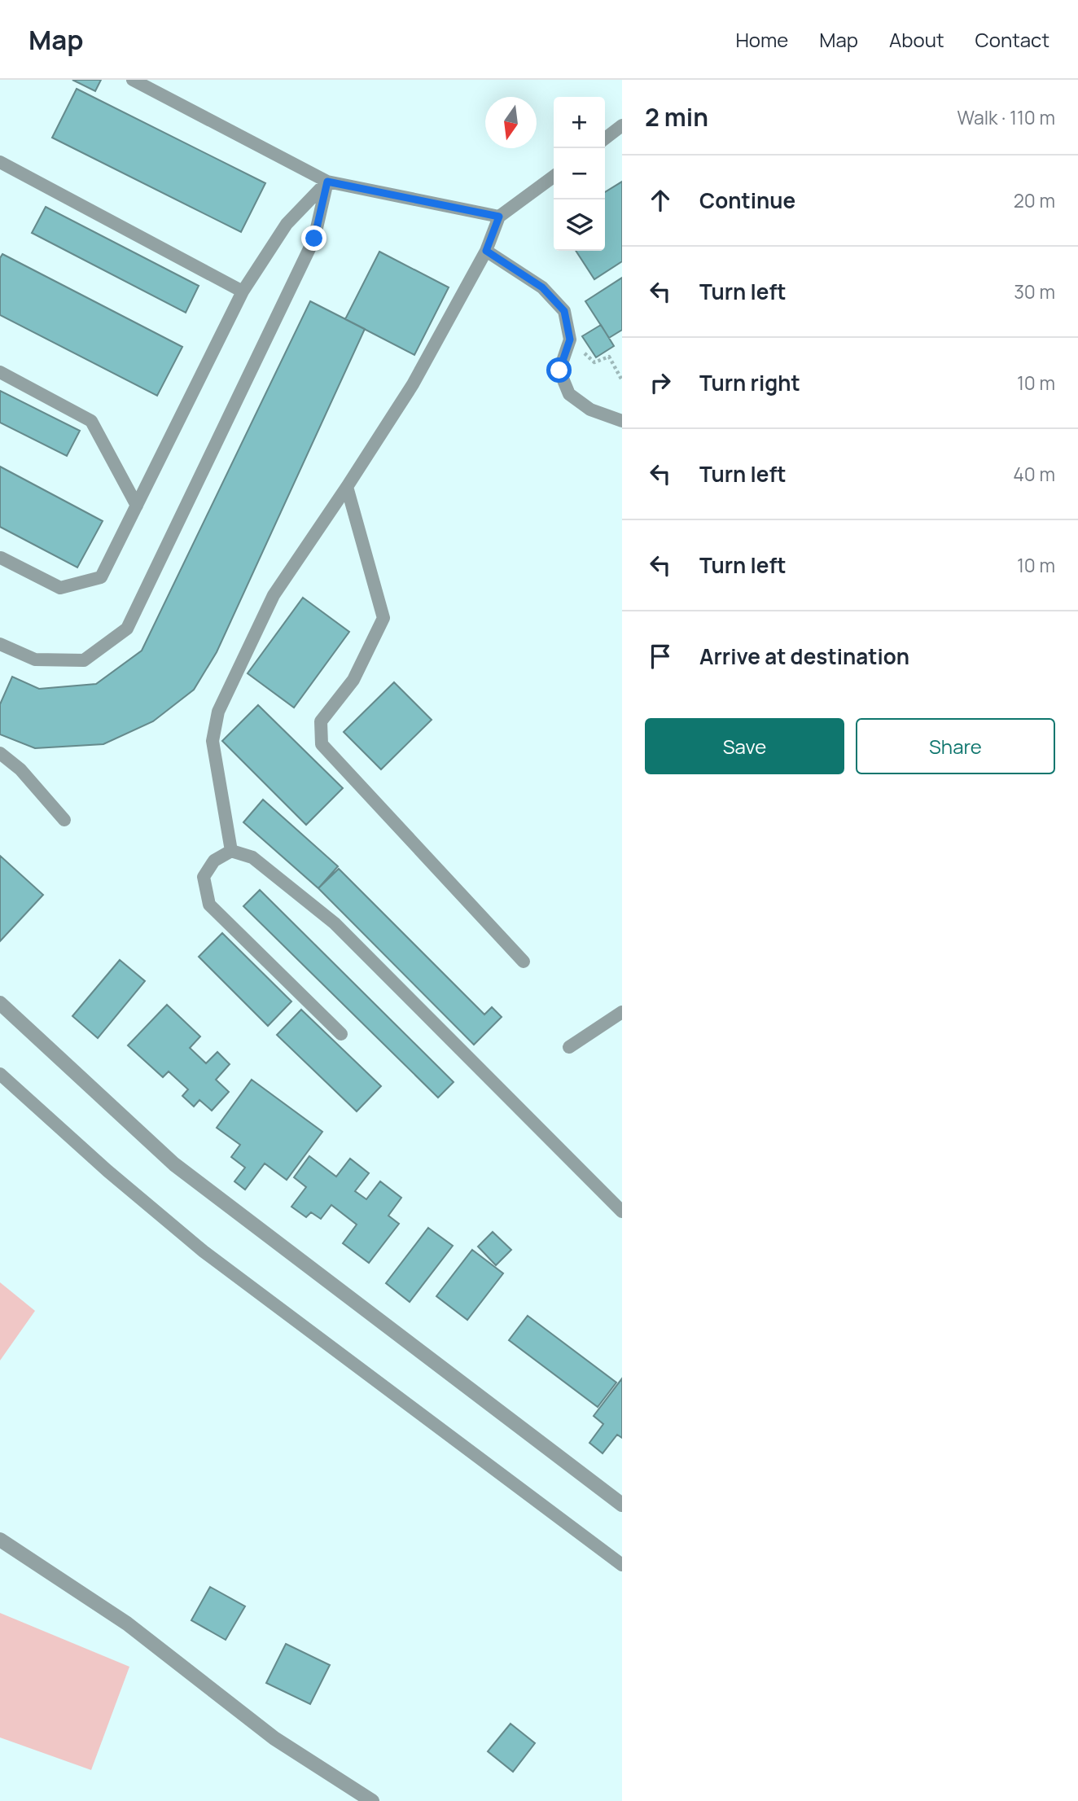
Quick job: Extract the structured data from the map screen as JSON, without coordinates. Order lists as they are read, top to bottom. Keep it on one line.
{"north":"bottom","page":{"header":"Map","nav":["Home","Map","About","Contact"],"heading":["2 min","Walk · 110 m"],"map_buttons":["+","−"],"list":[["Continue","20 m"],["Turn left","30 m"],["Turn right","10 m"],["Turn left","40 m"],["Turn left","10 m"],"Arrive at destination"],"buttons":["Save","Share"]}}
